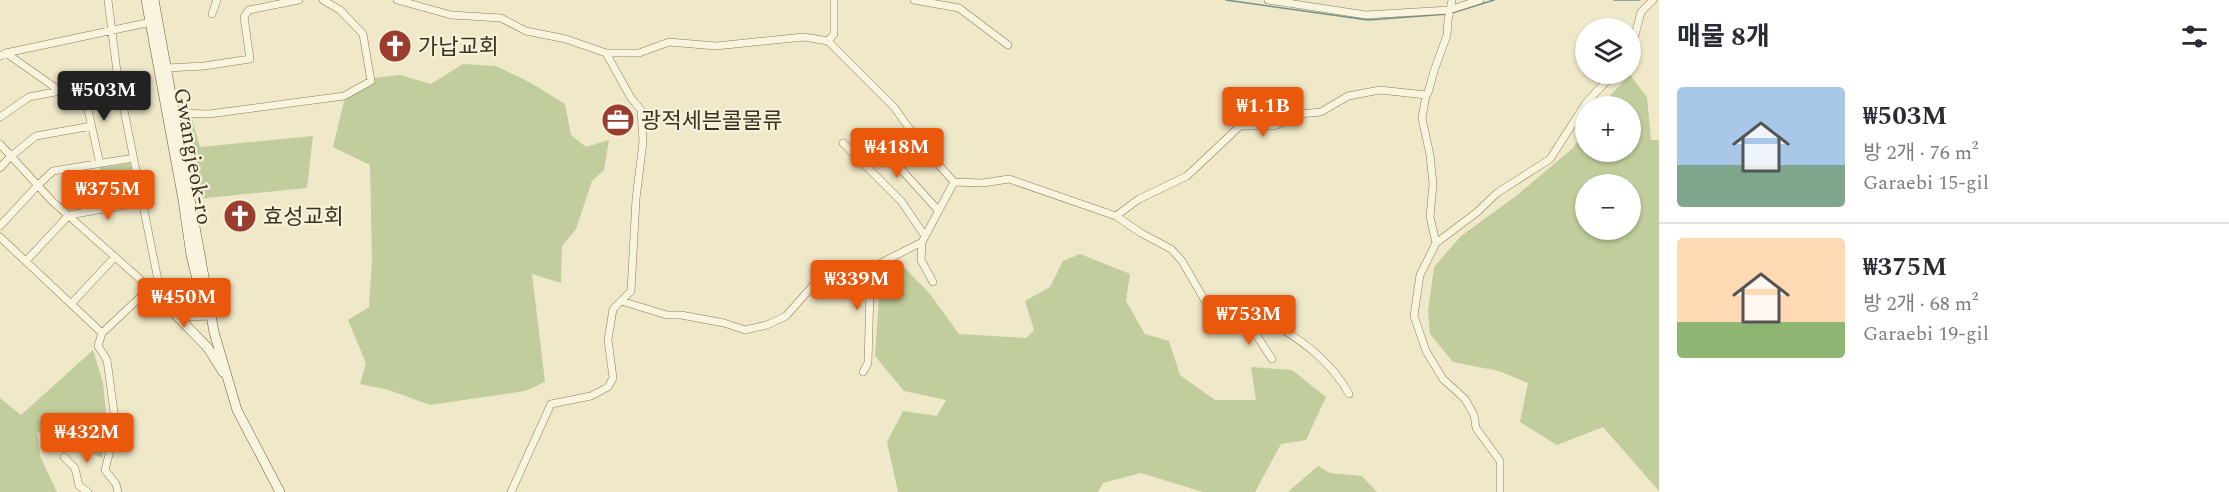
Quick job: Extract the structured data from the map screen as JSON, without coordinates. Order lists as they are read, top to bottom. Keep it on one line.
{"streets":{"main road":["Gwangjeok-ro"]},"places":{"church":["가납교회","효성교회"],"office":["광적세븐콜물류"]},"page":{"heading":"매물 8개","map_buttons":["+","−"],"price":["₩503M","₩1.1B","₩418M","₩375M","₩339M","₩450M","₩753M","₩432M"],"list":[{"name":"₩503M","note":"방 2개 · 76 m² · Garaebi 15-gil"},{"name":"₩375M","note":"방 2개 · 68 m² · Garaebi 19-gil"}]}}
